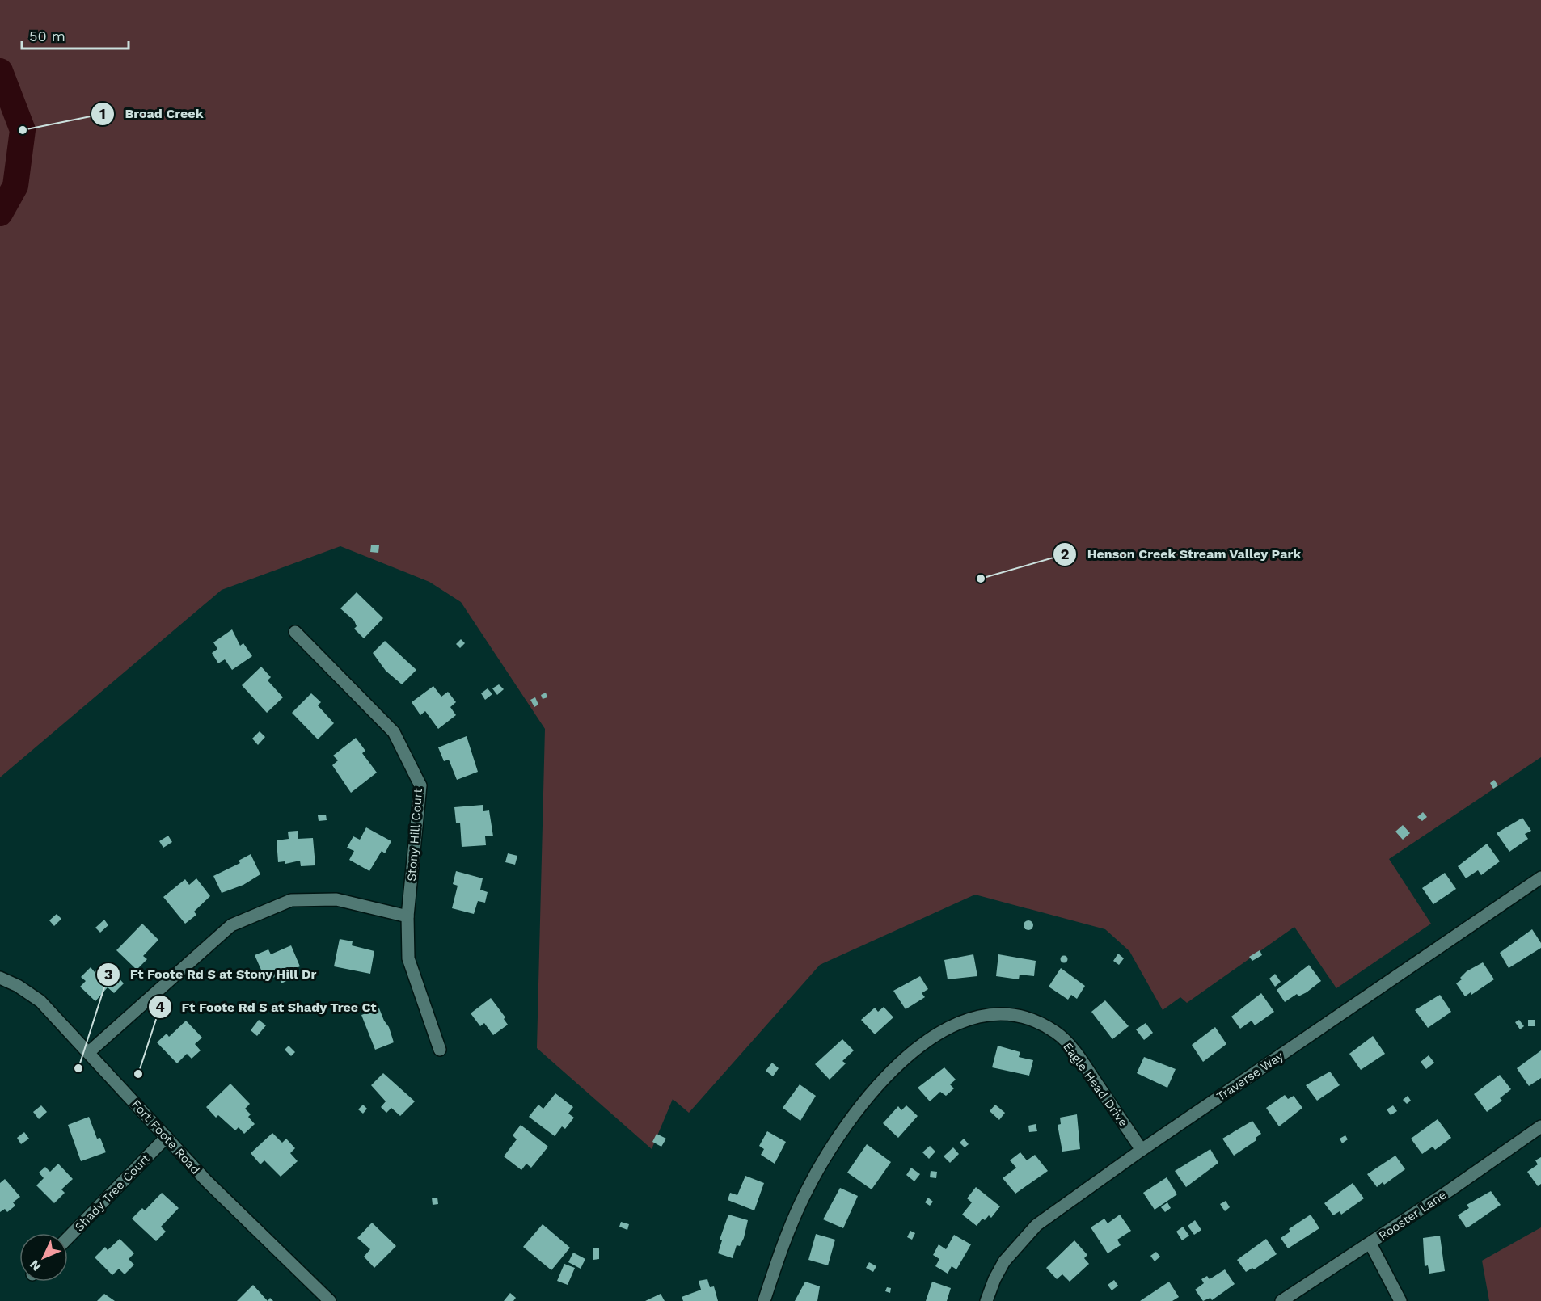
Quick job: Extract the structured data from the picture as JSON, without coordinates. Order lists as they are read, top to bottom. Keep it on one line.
{"streets":{"street":["Stony Hill Court","Traverse Way","Eagle Head Drive","Fort Foote Road","Shady Tree Court","Rooster Lane"]},"crossings":[["Traverse Way","Eagle Head Drive"],["Fort Foote Road","Shady Tree Court"]],"places":["Broad Creek","Henson Creek Stream Valley Park","Ft Foote Rd S at Stony Hill Dr","Ft Foote Rd S at Shady Tree Ct"],"scale_bar":"50 m","north":"bottom left"}
